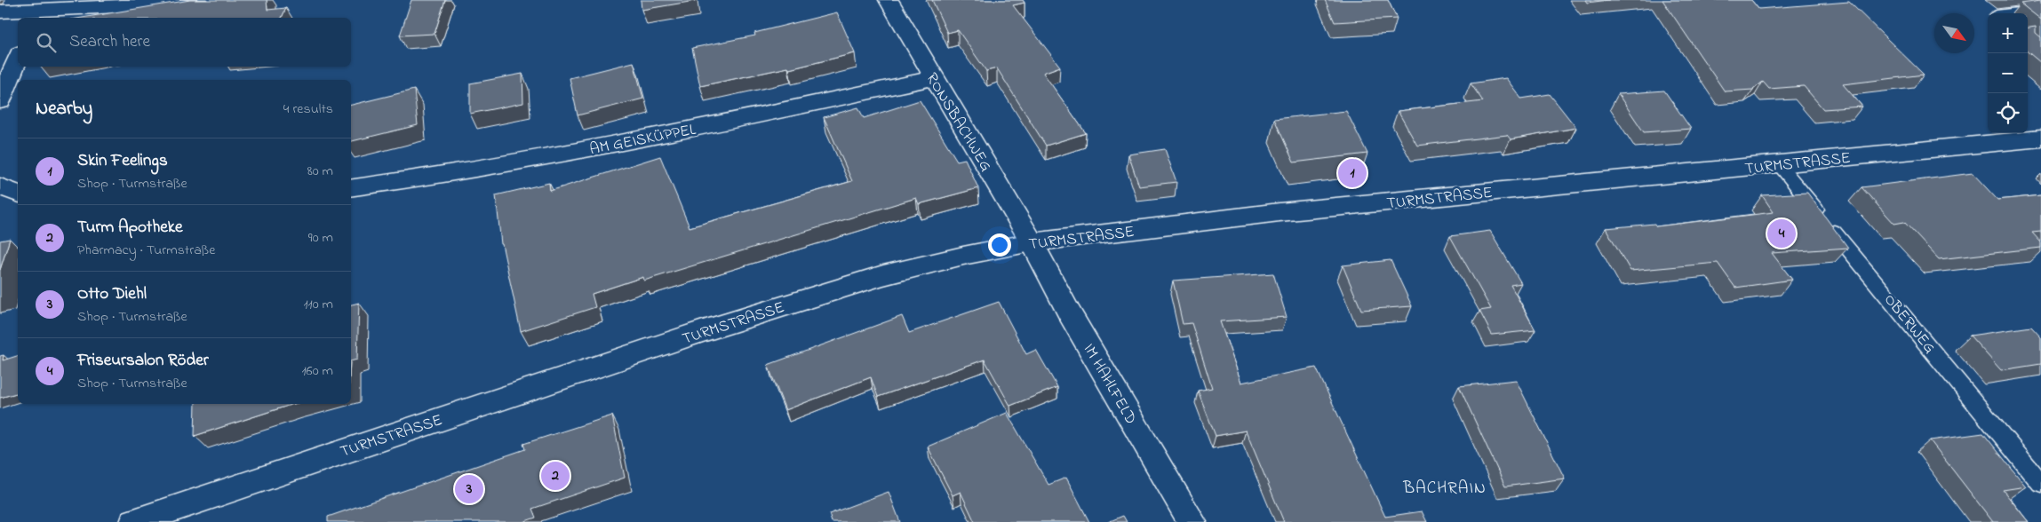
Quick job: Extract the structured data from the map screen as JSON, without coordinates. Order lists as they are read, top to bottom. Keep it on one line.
{"streets":{"main road":["RONSBACHWEG","AM GEISKÜPPEL","TURMSTRASSE","IM HAHLFELD"],"lane":["OBERWEG"]},"crossings":[["RONSBACHWEG","AM GEISKÜPPEL"],["RONSBACHWEG","TURMSTRASSE"],["RONSBACHWEG","IM HAHLFELD"],["TURMSTRASSE","OBERWEG"],["TURMSTRASSE","IM HAHLFELD"]],"districts":["BACHRAIN"],"north":"bottom right","page":{"map_buttons":["+","−"],"search":"Search here","heading":["Nearby","4 results"],"list":[{"mark":"1","name":"Skin Feelings","note":"Shop · Turmstraße","value":"80 m"},{"mark":"2","name":"Turm Apotheke","note":"Pharmacy · Turmstraße","value":"90 m"},{"mark":"3","name":"Otto Diehl","note":"Shop · Turmstraße","value":"110 m"},{"mark":"4","name":"Friseursalon Röder","note":"Shop · Turmstraße","value":"160 m"}],"pins":["1","4","2","3"]}}
